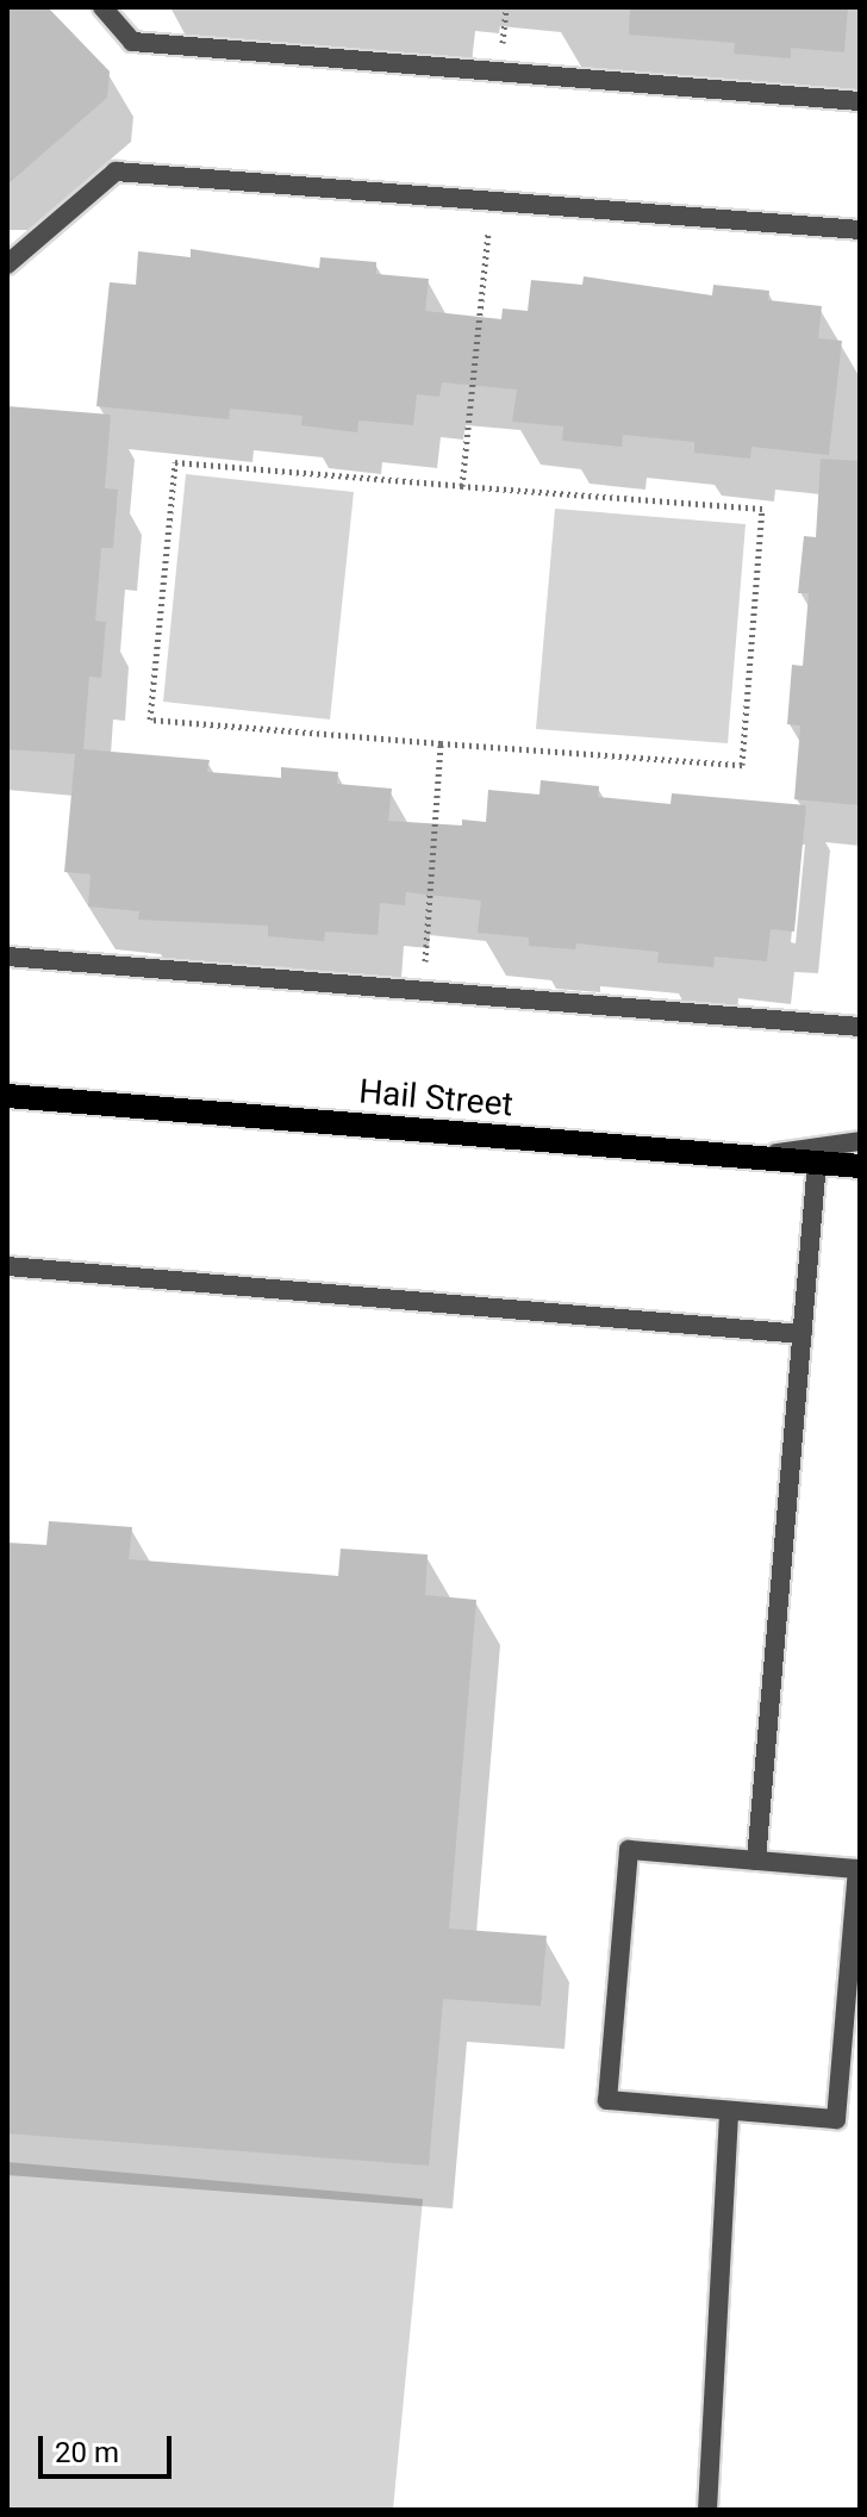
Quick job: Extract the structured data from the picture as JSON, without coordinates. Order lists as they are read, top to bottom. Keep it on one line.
{"streets":{"main road":["Hail Street"]},"scale_bar":"20 m"}
